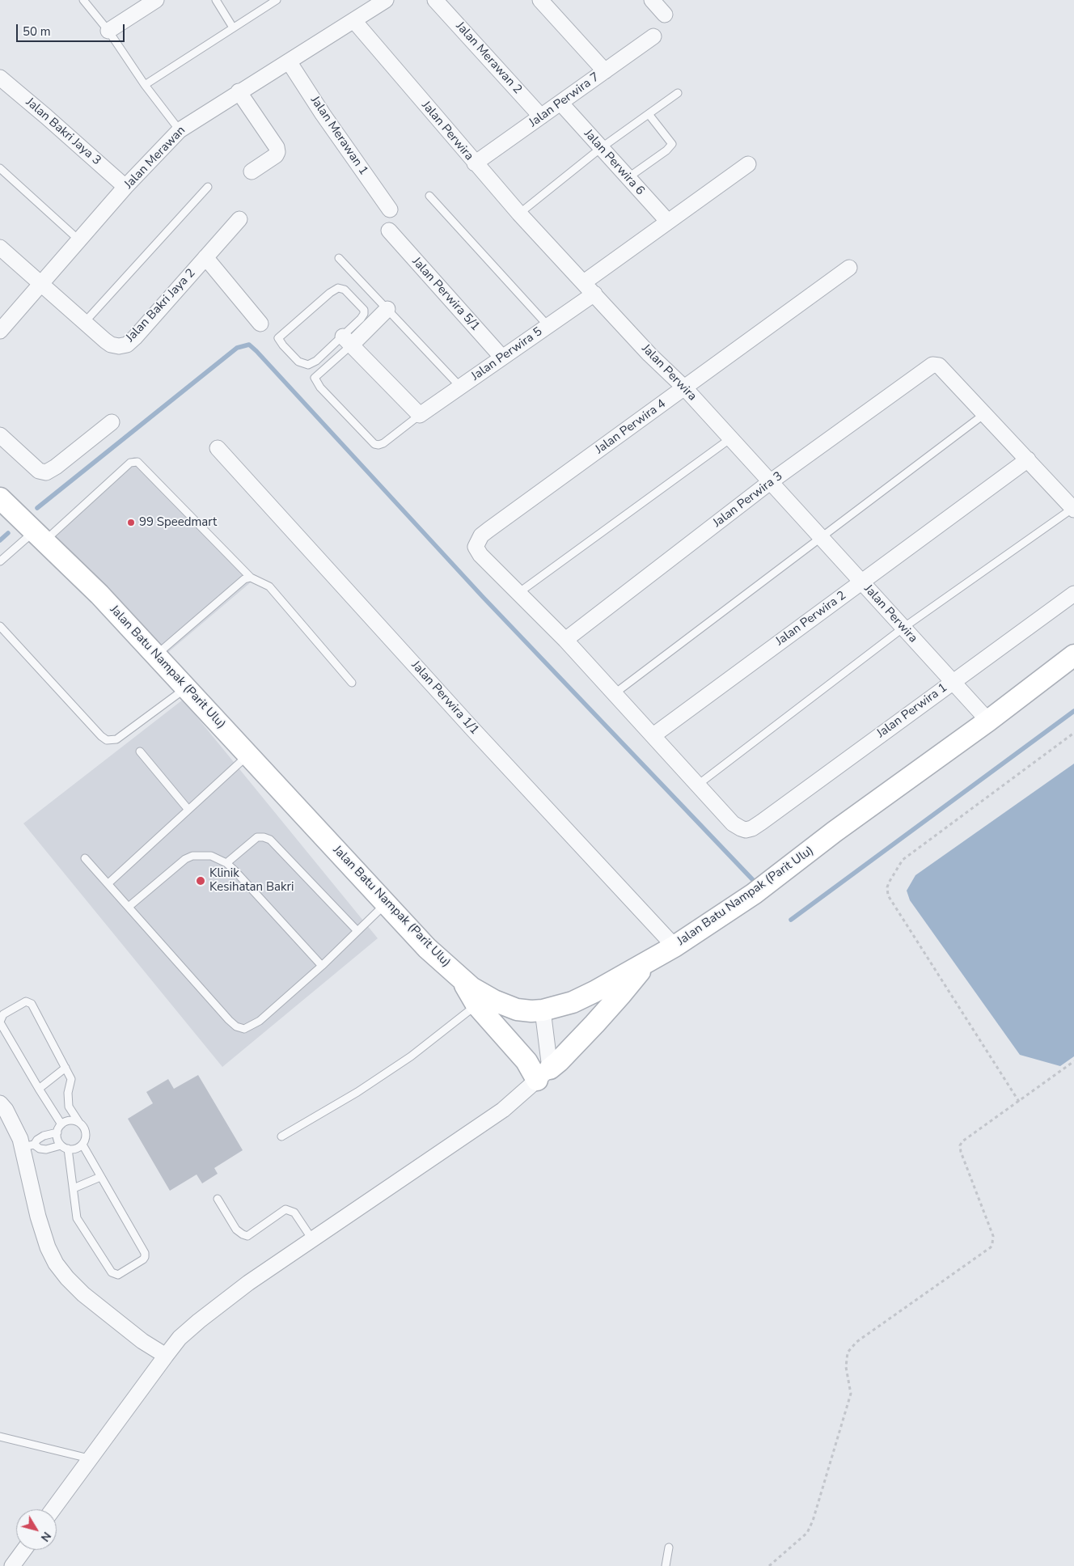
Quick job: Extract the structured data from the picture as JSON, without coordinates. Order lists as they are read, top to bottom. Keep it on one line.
{"streets":{"street":["Jalan Merawan 2","Jalan Perwira 7","Jalan Perwira","Jalan Bakri Jaya 3","Jalan Merawan 1","Jalan Merawan","Jalan Perwira 6","Jalan Perwira 5/1","Jalan Bakri Jaya 2","Jalan Perwira 5","Jalan Perwira 4","Jalan Perwira 3","Jalan Perwira 2","Jalan Batu Nampak (Parit Ulu)","Jalan Perwira 1/1","Jalan Perwira 1"]},"crossings":[["Jalan Merawan 2","Jalan Perwira 7"],["Jalan Perwira 7","Jalan Perwira"],["Jalan Perwira 7","Jalan Perwira 6"],["Jalan Perwira","Jalan Merawan"],["Jalan Perwira","Jalan Perwira 5"],["Jalan Perwira","Jalan Perwira 4"],["Jalan Perwira","Jalan Perwira 3"],["Jalan Perwira","Jalan Perwira 2"],["Jalan Perwira","Jalan Batu Nampak (Parit Ulu)"],["Jalan Perwira","Jalan Perwira 1"],["Jalan Bakri Jaya 3","Jalan Merawan"],["Jalan Merawan 1","Jalan Merawan"],["Jalan Merawan","Jalan Bakri Jaya 2"],["Jalan Perwira 6","Jalan Perwira 5"],["Jalan Perwira 5/1","Jalan Perwira 5"],["Jalan Batu Nampak (Parit Ulu)","Jalan Perwira 1/1"]],"places":["99 Speedmart","Klinik Kesihatan Bakri"],"scale_bar":"50 m","north":"bottom right"}
